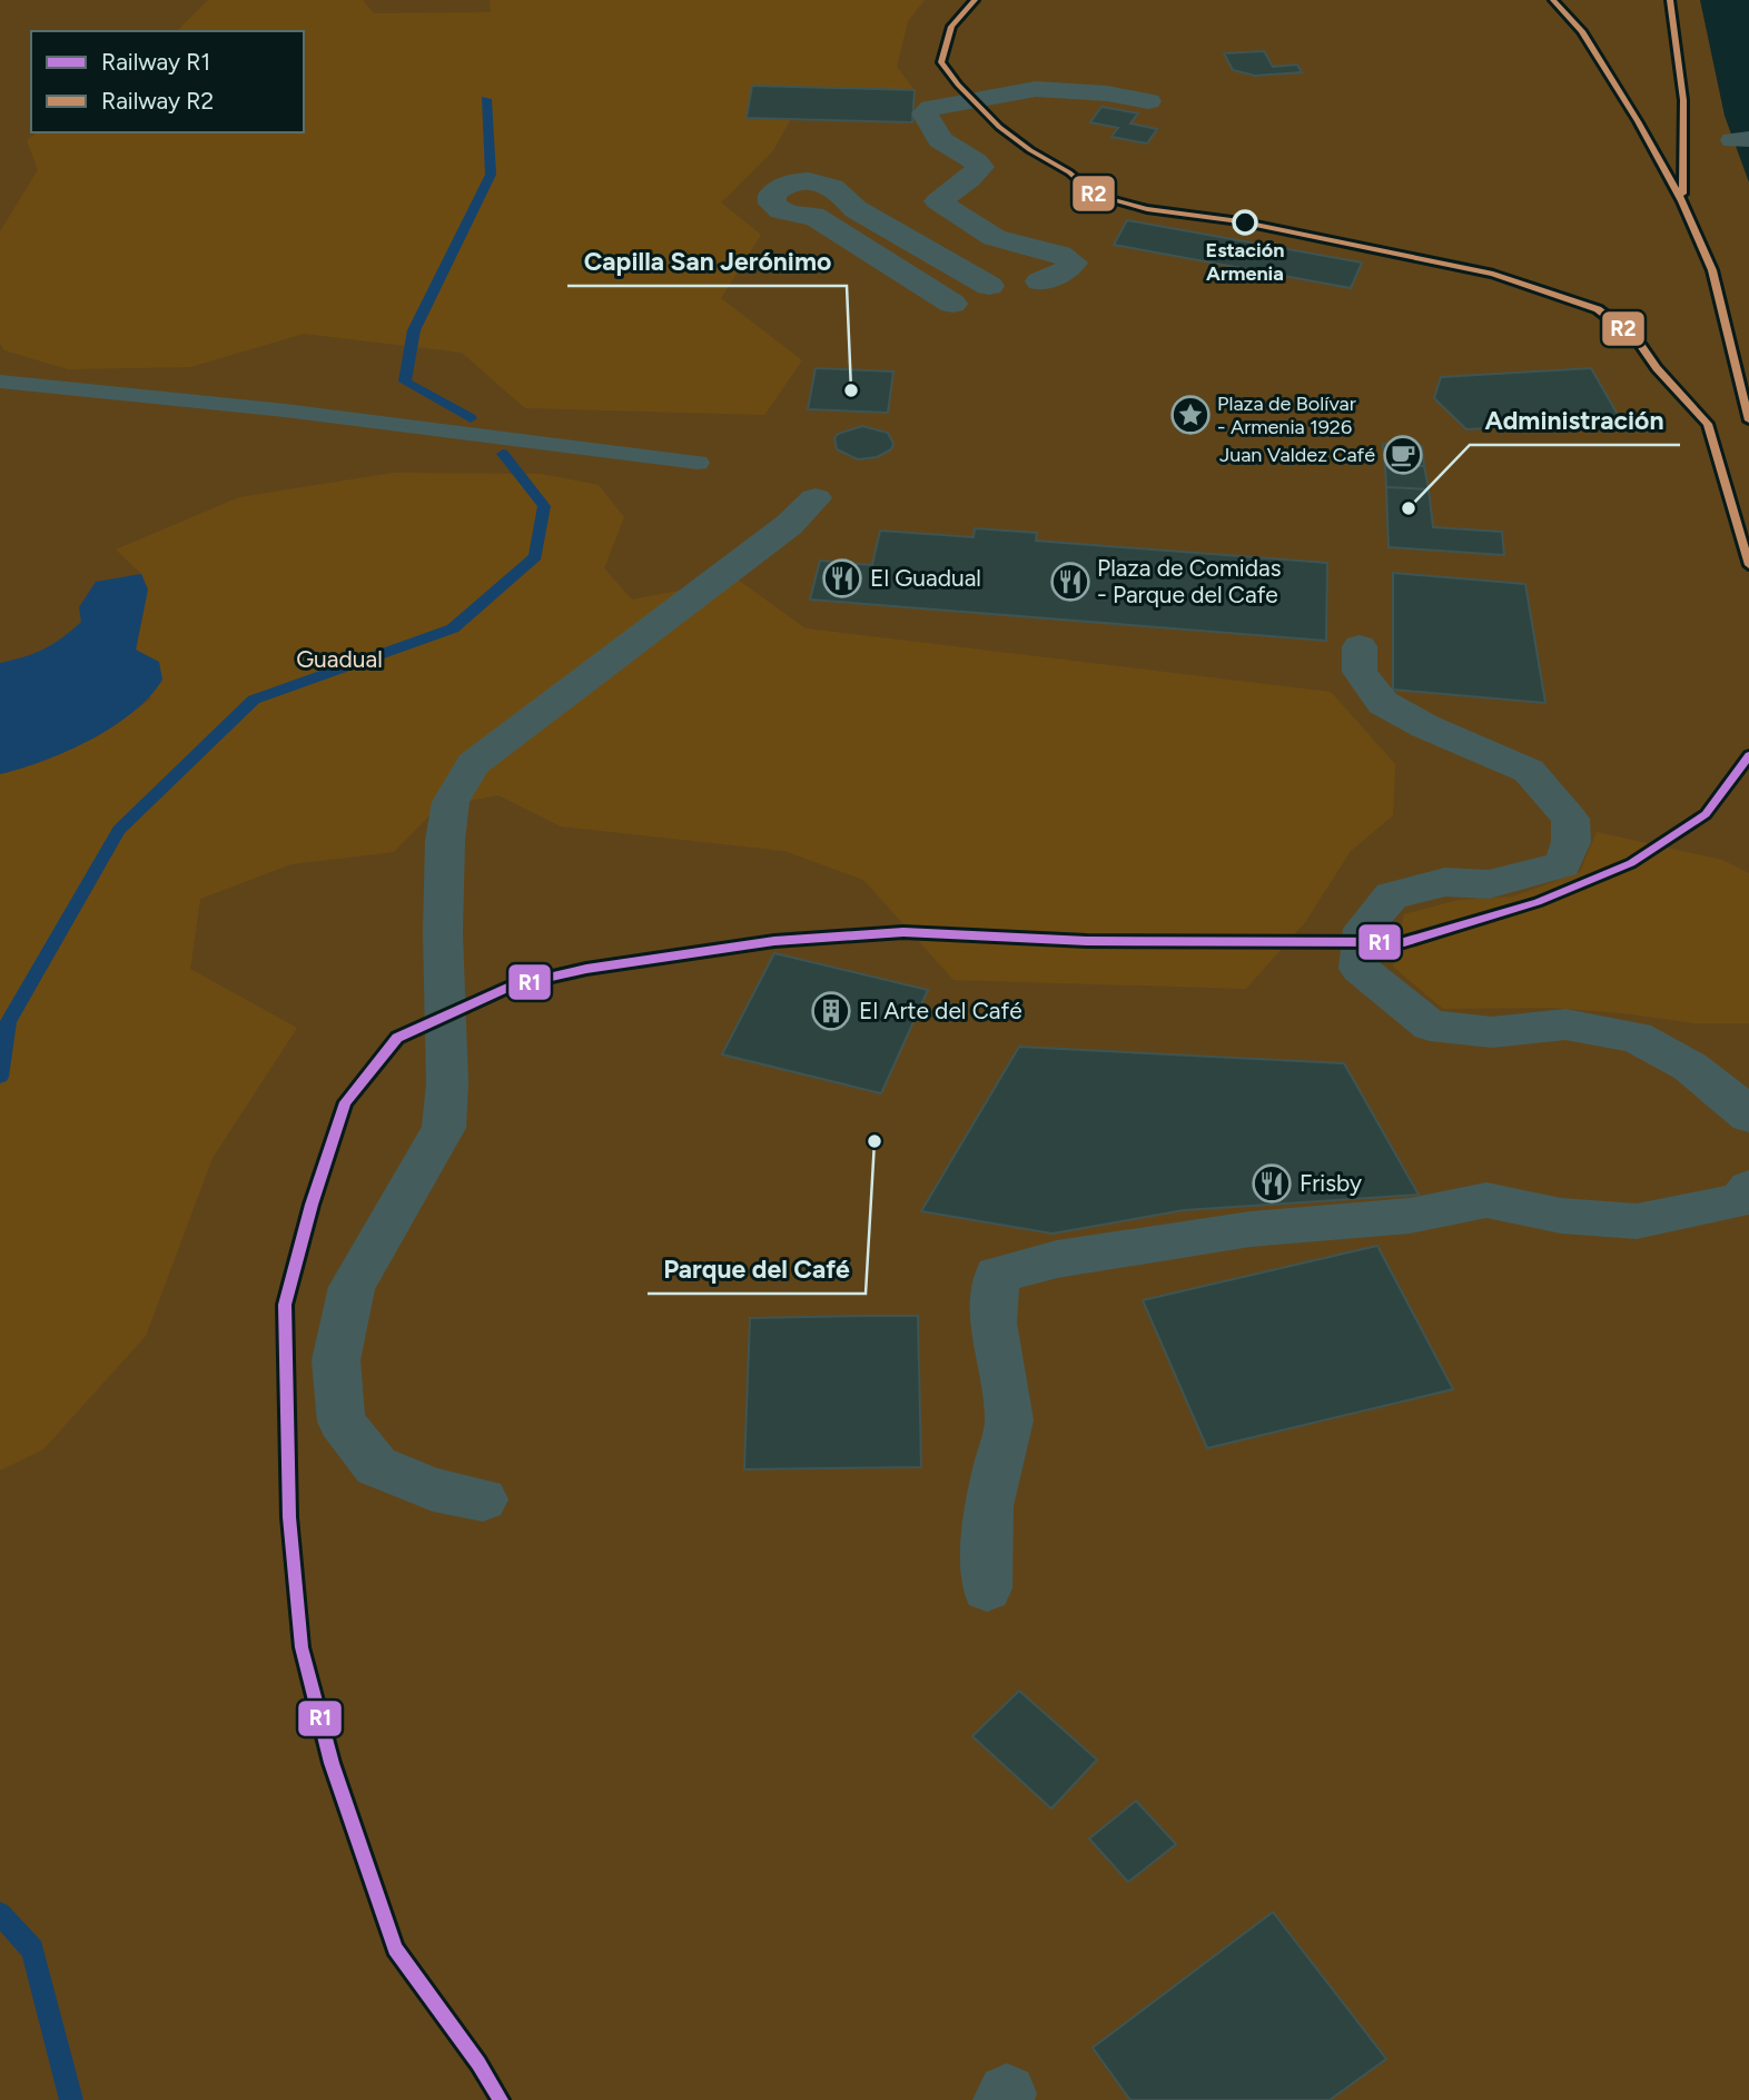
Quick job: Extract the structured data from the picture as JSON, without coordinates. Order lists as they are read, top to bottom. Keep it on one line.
{"parks":["Guadual"],"places":{"other":["Estación Armenia","Capilla San Jerónimo","Administración","Parque del Café"],"place":["Plaza de Bolívar - Armenia 1926"],"cafe":["Juan Valdez Café"],"restaurant":["El Guadual","Plaza de Comidas - Parque del Cafe","Frisby"],"building":["El Arte del Café"]},"lines":["rail line R2","rail line R1"],"legend":["Railway R1","Railway R2"]}
